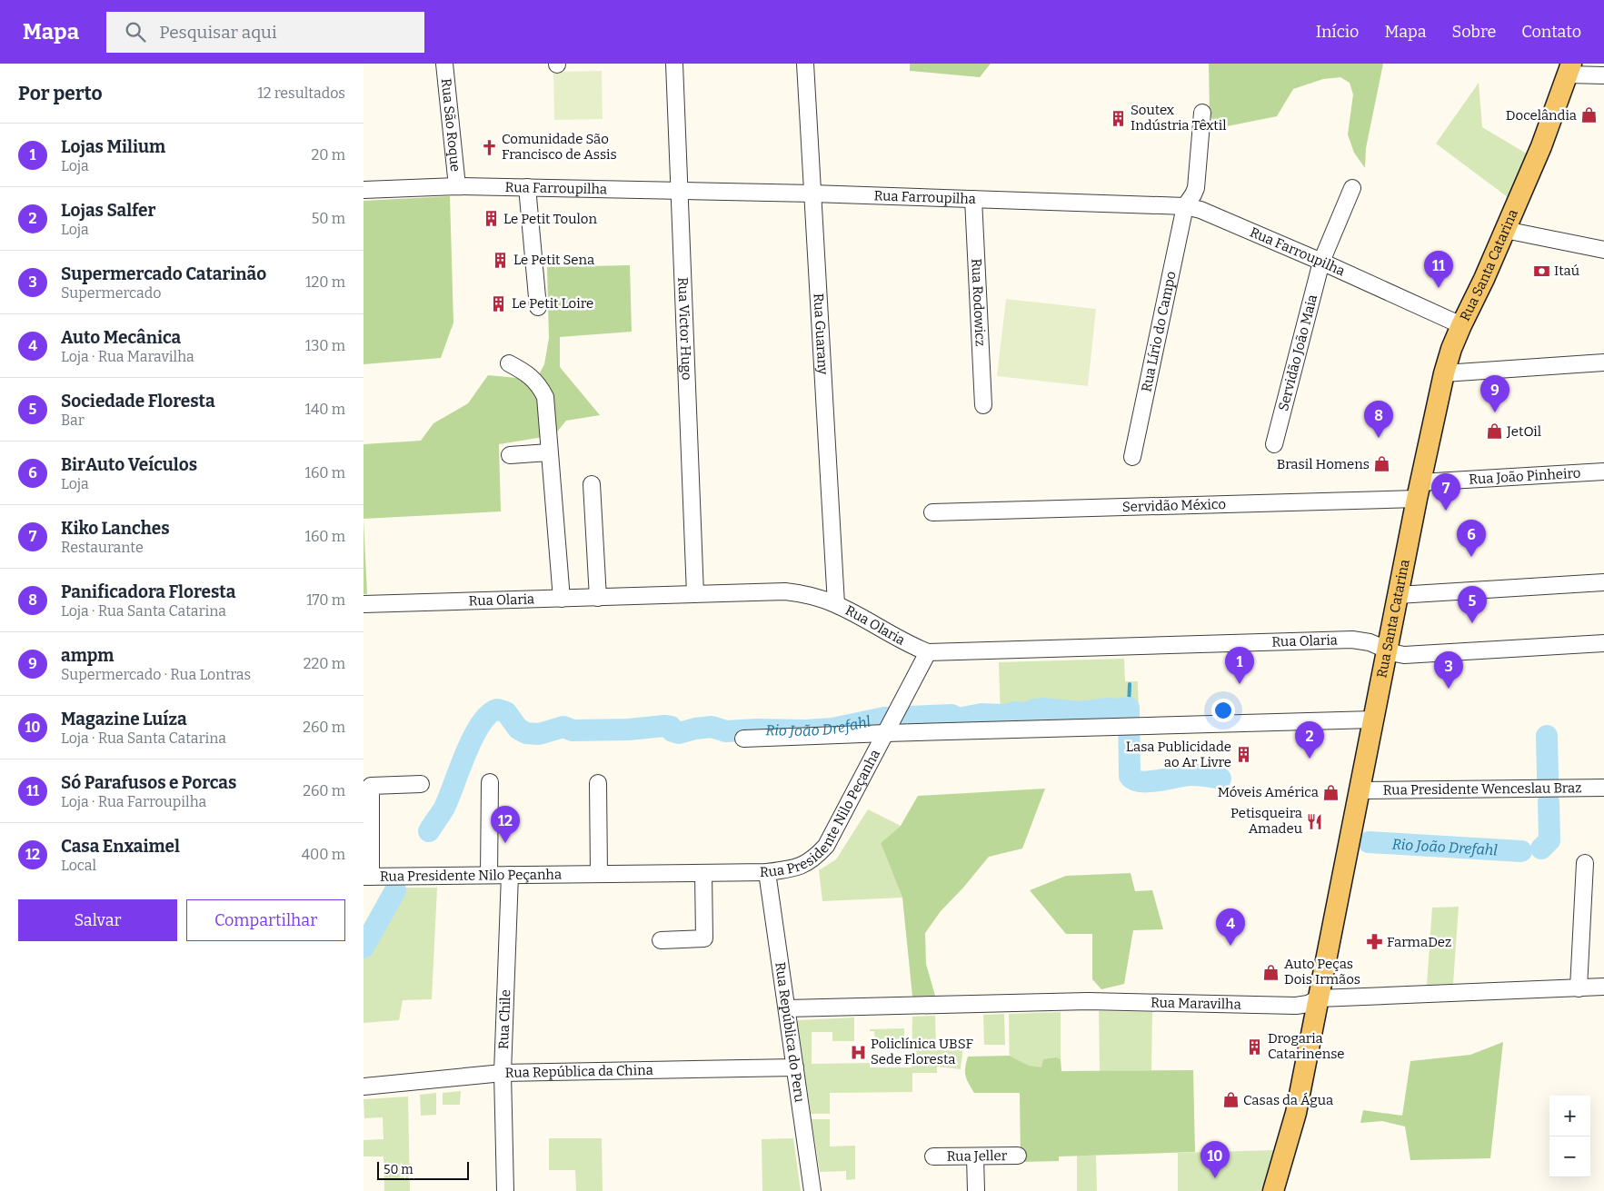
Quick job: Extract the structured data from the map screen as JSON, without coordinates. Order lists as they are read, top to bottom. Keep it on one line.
{"streets":{"main road":["Rua Santa Catarina"],"street":["Rua São Roque","Rua Farroupilha","Rua Rodowicz","Rua Victor Hugo","Rua Lírio do Campo","Rua Guarany","Servidão João Maia","Rua João Pinheiro","Servidão México","Rua Olaria","Rua Presidente Wenceslau Braz","Rua Presidente Nilo Peçanha","Rua Maravilha","Rua Chile","Rua República do Peru","Rua República da China","Rua Jeller"]},"crossings":[["Rua São Roque","Rua Farroupilha"],["Rua Farroupilha","Rua Santa Catarina"],["Rua Farroupilha","Rua Rodowicz"],["Rua Farroupilha","Rua Victor Hugo"],["Rua Farroupilha","Rua Lírio do Campo"],["Rua Farroupilha","Rua Guarany"],["Rua Farroupilha","Servidão João Maia"],["Rua Santa Catarina","Rua João Pinheiro"],["Rua Santa Catarina","Servidão México"],["Rua Santa Catarina","Rua Olaria"],["Rua Santa Catarina","Rua Presidente Wenceslau Braz"],["Rua Santa Catarina","Rua Presidente Nilo Peçanha"],["Rua Santa Catarina","Rua Maravilha"],["Rua Victor Hugo","Rua Olaria"],["Rua Guarany","Rua Olaria"],["Rua João Pinheiro","Servidão México"],["Rua Presidente Nilo Peçanha","Rua Chile"],["Rua Presidente Nilo Peçanha","Rua República do Peru"],["Rua Maravilha","Rua República do Peru"],["Rua Chile","Rua República da China"],["Rua República do Peru","Rua República da China"]],"water":["Rio João Drefahl"],"places":{"shop":["Docelândia","JetOil","Brasil Homens","Móveis América","Auto Peças Dois Irmãos","Casas da Água"],"building":["Soutex Indústria Têxtil","Le Petit Toulon","Le Petit Sena","Le Petit Loire","Lasa Publicidade ao Ar Livre","Drogaria Catarinense"],"church":["Comunidade São Francisco de Assis"],"bank":["Itaú"],"restaurant":["Petisqueira Amadeu"],"pharmacy":["FarmaDez"],"hospital":["Policlínica UBSF Sede Floresta"]},"scale_bar":"50 m","page":{"header":"Mapa","search":"Pesquisar aqui","nav":["Início","Mapa","Sobre","Contato"],"heading":["Por perto","12 resultados"],"list":[{"mark":"1","name":"Lojas Milium","note":"Loja","value":"20 m"},{"mark":"2","name":"Lojas Salfer","note":"Loja","value":"50 m"},{"mark":"3","name":"Supermercado Catarinão","note":"Supermercado","value":"120 m"},{"mark":"4","name":"Auto Mecânica","note":"Loja · Rua Maravilha","value":"130 m"},{"mark":"5","name":"Sociedade Floresta","note":"Bar","value":"140 m"},{"mark":"6","name":"BirAuto Veículos","note":"Loja","value":"160 m"},{"mark":"7","name":"Kiko Lanches","note":"Restaurante","value":"160 m"},{"mark":"8","name":"Panificadora Floresta","note":"Loja · Rua Santa Catarina","value":"170 m"},{"mark":"9","name":"ampm","note":"Supermercado · Rua Lontras","value":"220 m"},{"mark":"10","name":"Magazine Luíza","note":"Loja · Rua Santa Catarina","value":"260 m"},{"mark":"11","name":"Só Parafusos e Porcas","note":"Loja · Rua Farroupilha","value":"260 m"},{"mark":"12","name":"Casa Enxaimel","note":"Local","value":"400 m"}],"pins":["11","9","8","7","6","5","1","3","2","12","4","10"],"buttons":["Salvar","Compartilhar"],"map_buttons":["+","−"],"scale":"50 m"}}
